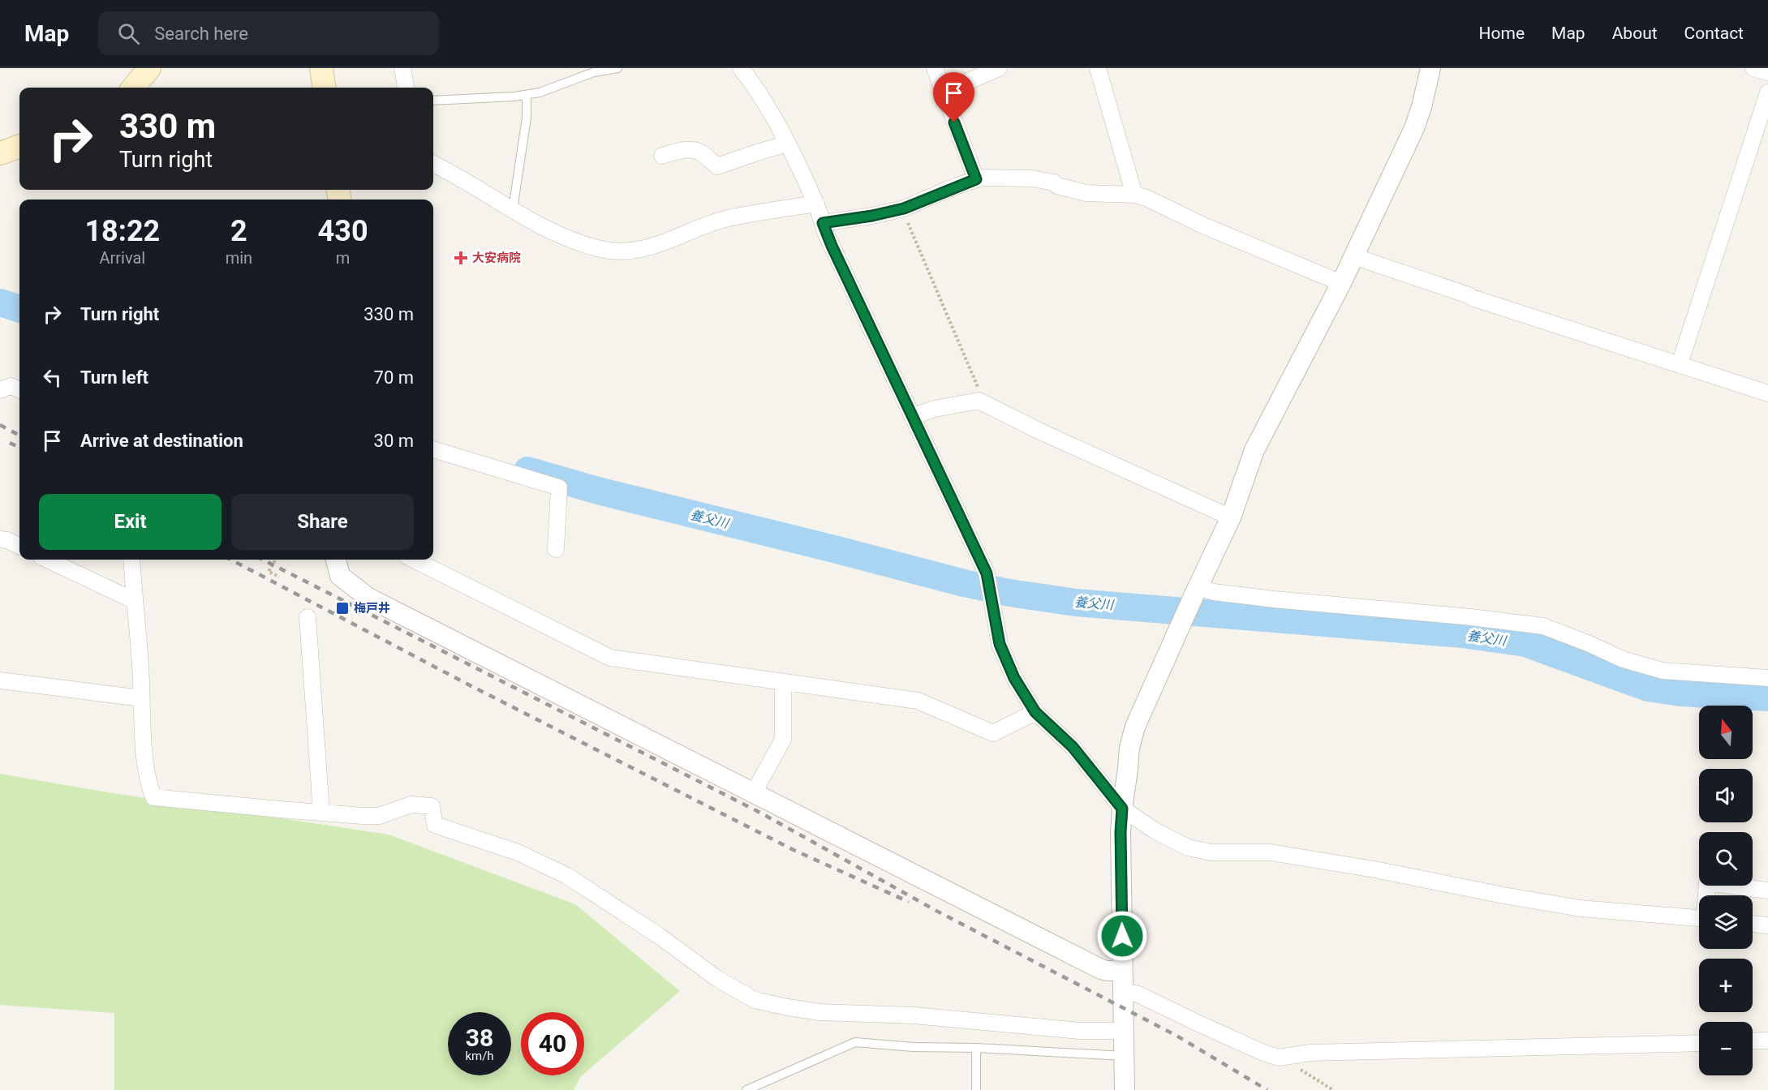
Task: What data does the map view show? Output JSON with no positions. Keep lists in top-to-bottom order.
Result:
{
  "water": ["養父川"],
  "places": {
    "health": ["大安病院"],
    "transit": ["梅戸井"]
  },
  "north": "top",
  "page": {
    "header": "Map",
    "search": "Search here",
    "nav": [
      "Home",
      "Map",
      "About",
      "Contact"
    ],
    "turn": ["330 m", "Turn right"],
    "eta": [
      "18:22",
      "Arrival",
      "2",
      "min",
      "430",
      "m"
    ],
    "list": [
      {
        "name": "Turn right",
        "value": "330 m"
      },
      {
        "name": "Turn left",
        "value": "70 m"
      },
      {
        "name": "Arrive at destination",
        "value": "30 m"
      }
    ],
    "buttons": ["Exit", "Share"],
    "map_buttons": ["+", "−"],
    "speed": "38 km/h",
    "limit": "40"
  }
}
